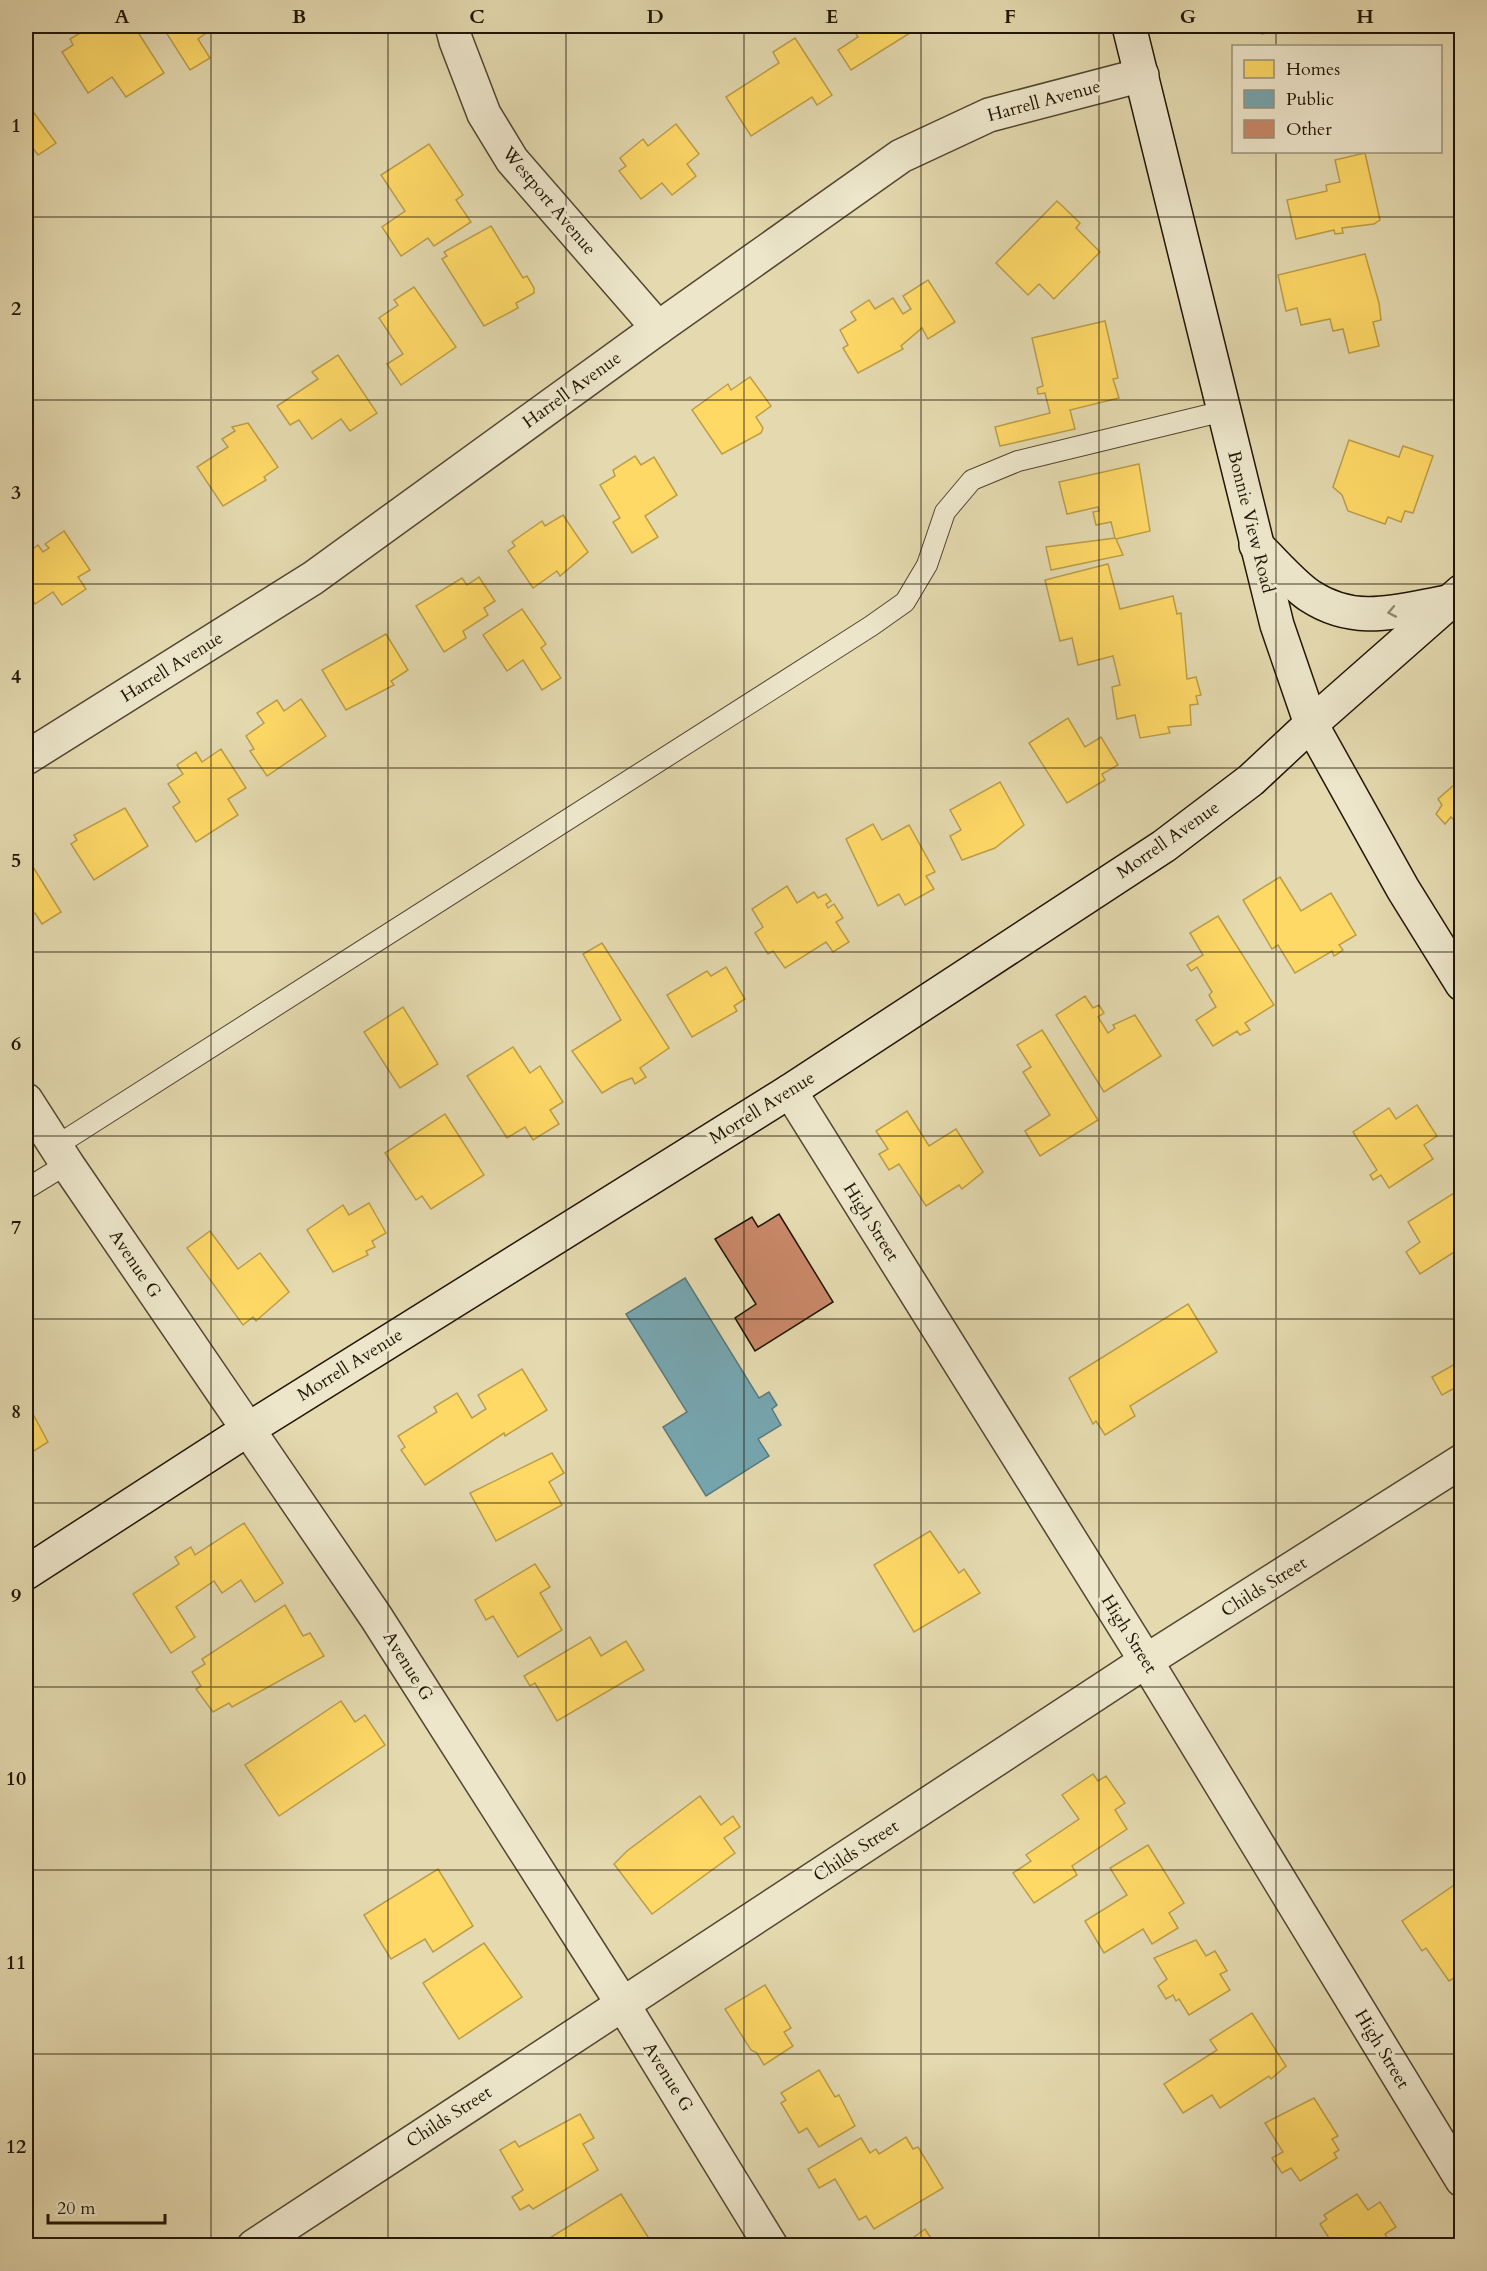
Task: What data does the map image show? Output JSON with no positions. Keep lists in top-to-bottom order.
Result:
{
  "streets": {
    "street": [
      "Harrell Avenue",
      "Westport Avenue",
      "Bonnie View Road",
      "Morrell Avenue",
      "High Street",
      "Avenue G",
      "Childs Street"
    ]
  },
  "crossings": [
    ["Harrell Avenue", "Westport Avenue"],
    ["Harrell Avenue", "Bonnie View Road"],
    ["Bonnie View Road", "Morrell Avenue"],
    ["Morrell Avenue", "High Street"],
    ["Morrell Avenue", "Avenue G"],
    ["High Street", "Childs Street"],
    ["Avenue G", "Childs Street"]
  ],
  "legend": ["Homes", "Public", "Other"],
  "scale_bar": "20 m",
  "grid": {
    "columns": [
      "A",
      "B",
      "C",
      "D",
      "E",
      "F",
      "G",
      "H"
    ],
    "rows": [
      "1",
      "2",
      "3",
      "4",
      "5",
      "6",
      "7",
      "8",
      "9",
      "10",
      "11",
      "12"
    ]
  }
}
